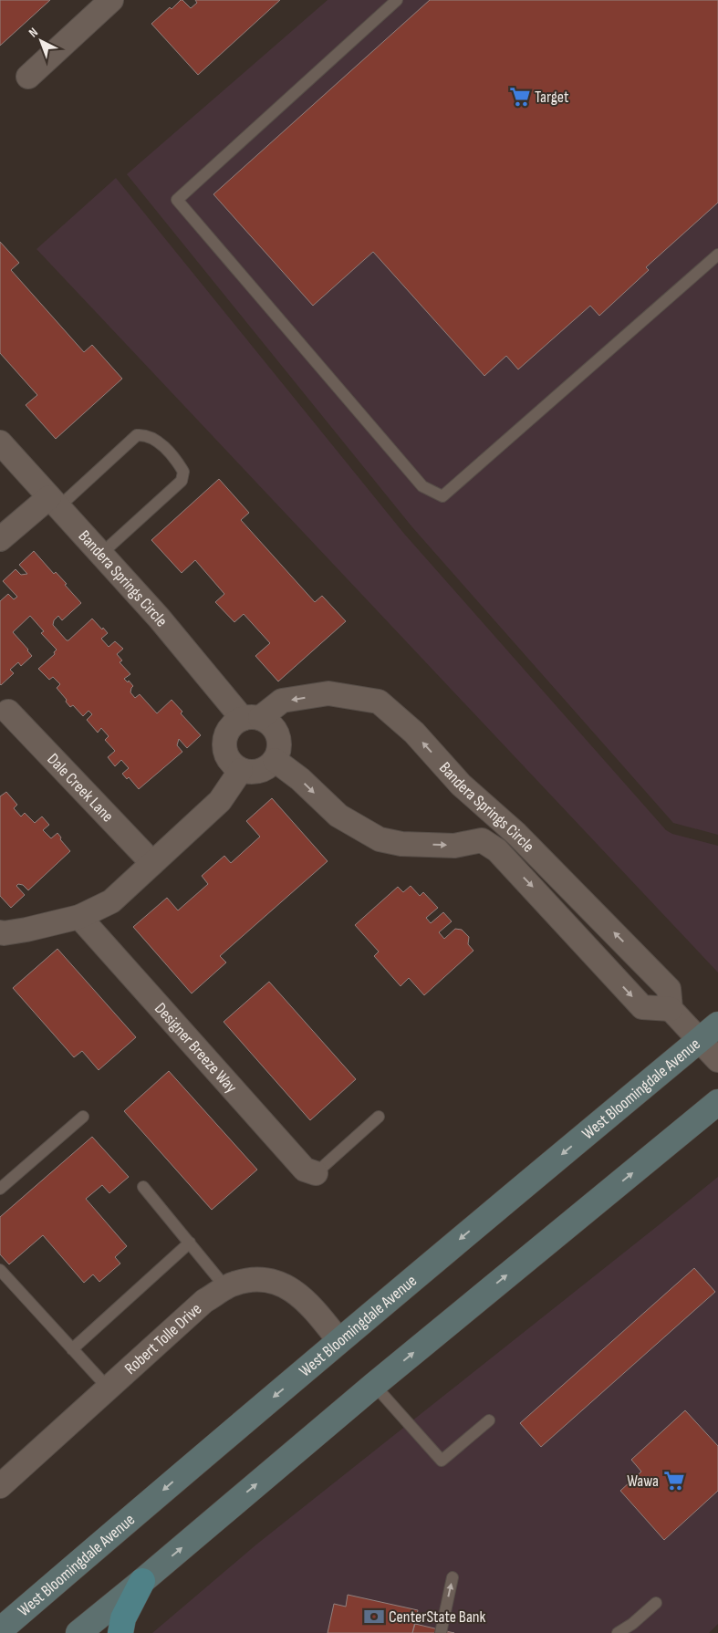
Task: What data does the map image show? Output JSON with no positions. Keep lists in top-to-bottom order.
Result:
{
  "streets": {
    "main road": ["West Bloomingdale Avenue"],
    "street": [
      "Bandera Springs Circle",
      "Dale Creek Lane",
      "Designer Breeze Way",
      "Robert Tolle Drive"
    ]
  },
  "crossings": [
    ["West Bloomingdale Avenue", "Robert Tolle Drive"]
  ],
  "places": {
    "supermarket": ["Target", "Wawa"],
    "bank": ["CenterState Bank"]
  },
  "north": "top left"
}
